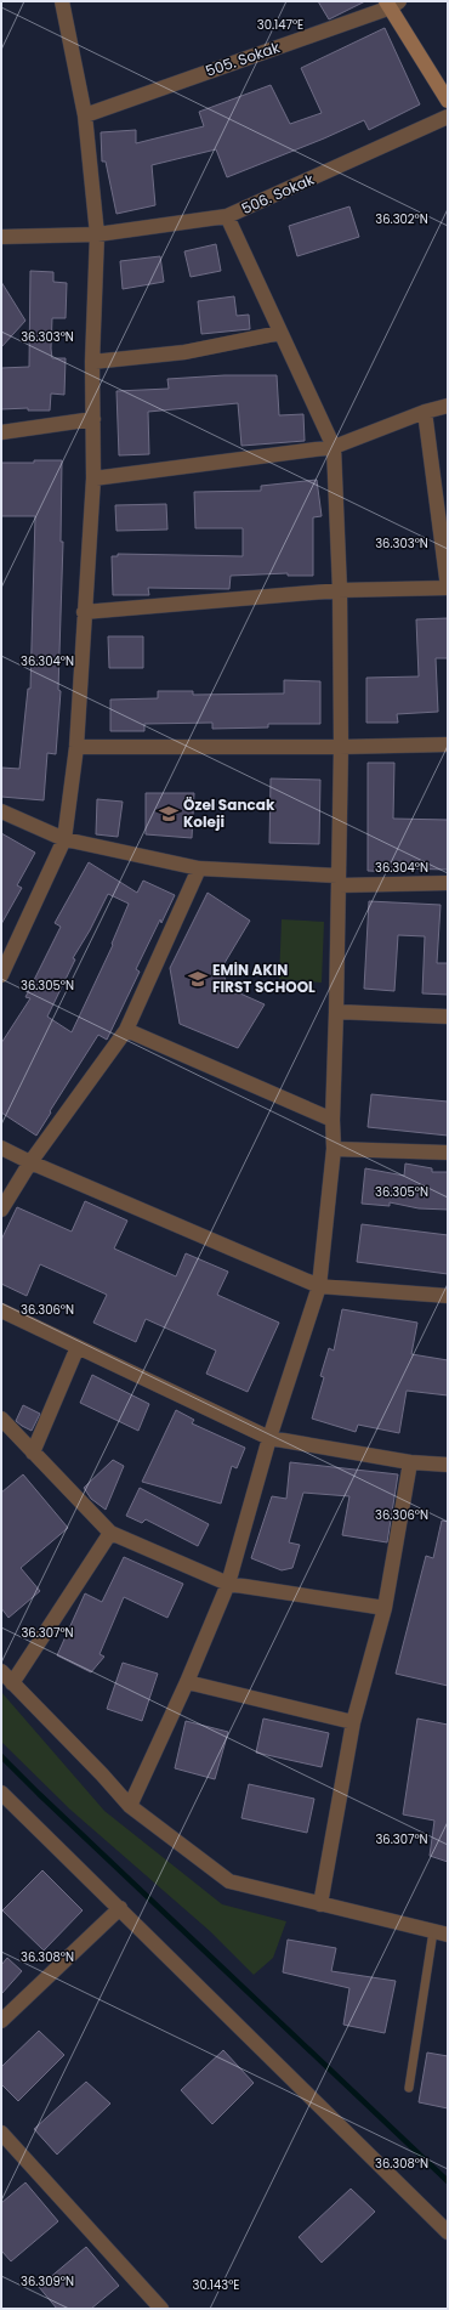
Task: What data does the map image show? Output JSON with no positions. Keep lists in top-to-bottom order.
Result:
{
  "streets": {
    "street": ["505. Sokak", "506. Sokak"]
  },
  "places": {
    "school or university": ["Özel Sancak Koleji", "EMİN AKIN FIRST SCHOOL"]
  },
  "coordinates": [
    "30.147°E",
    "36.302°N",
    "36.303°N",
    "36.304°N",
    "36.305°N",
    "36.306°N",
    "36.307°N",
    "36.308°N",
    "36.309°N",
    "30.143°E"
  ]
}
